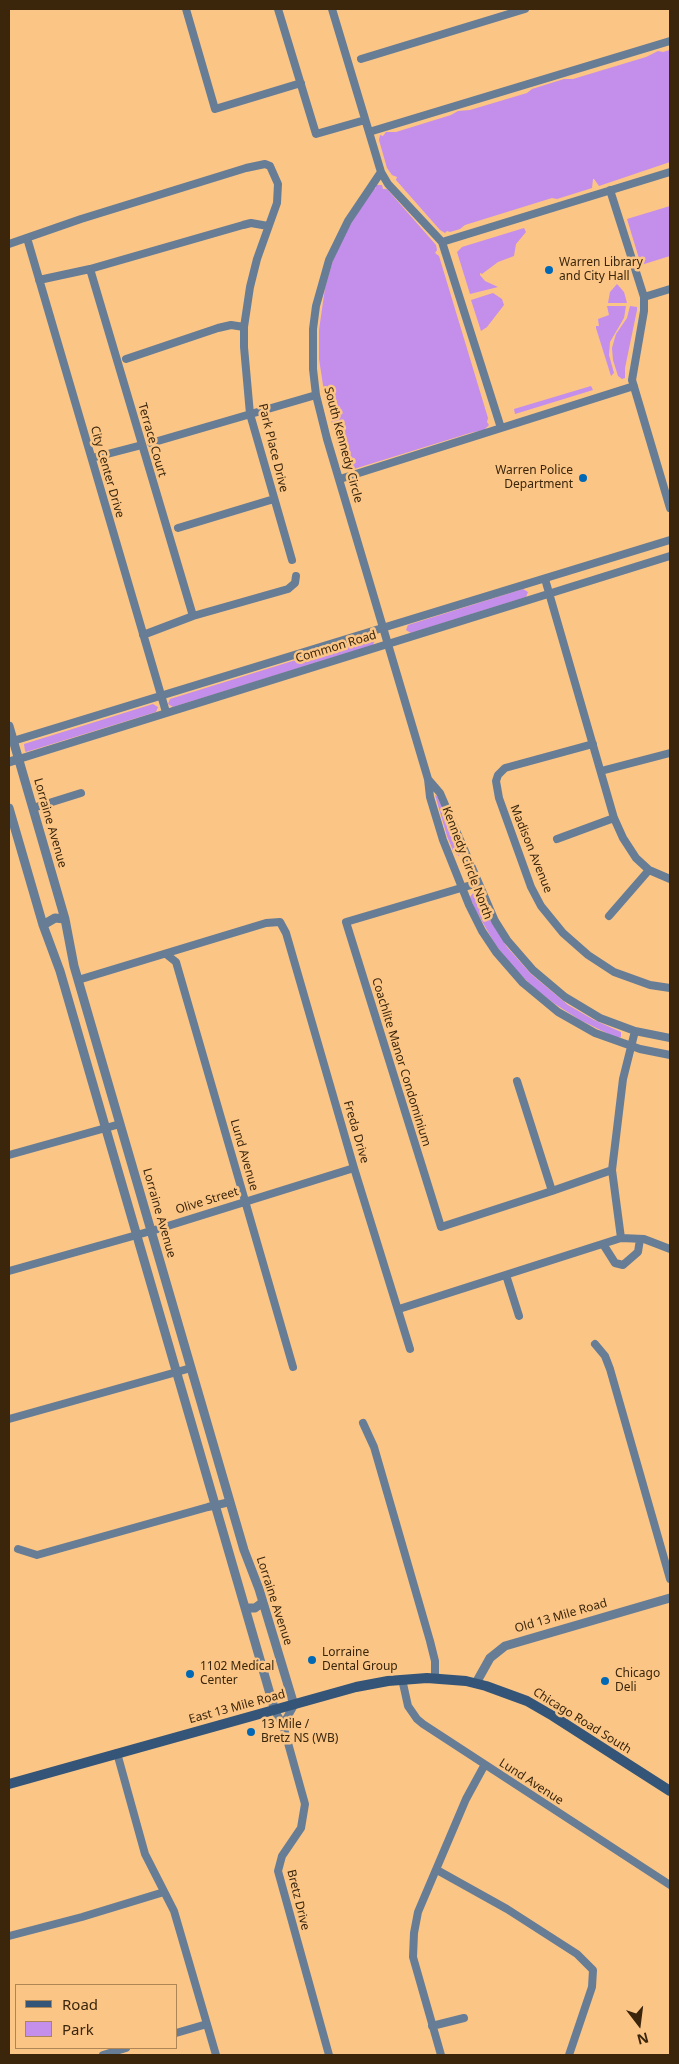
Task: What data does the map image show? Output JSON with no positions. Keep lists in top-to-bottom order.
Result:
{
  "streets": {
    "main road": ["East 13 Mile Road", "Chicago Road South"],
    "street": [
      "Terrace Court",
      "South Kennedy Circle",
      "Park Place Drive",
      "City Center Drive",
      "Common Road",
      "Lorraine Avenue",
      "Madison Avenue",
      "Kennedy Circle North",
      "Coachlite Manor Condominium",
      "Freda Drive",
      "Lund Avenue",
      "Olive Street",
      "Old 13 Mile Road",
      "Bretz Drive"
    ]
  },
  "crossings": [
    ["South Kennedy Circle", "Common Road"],
    ["South Kennedy Circle", "Kennedy Circle North"],
    ["Park Place Drive", "City Center Drive"],
    ["City Center Drive", "Common Road"],
    ["Common Road", "Lorraine Avenue"],
    ["Common Road", "Kennedy Circle North"],
    ["Lorraine Avenue", "Olive Street"],
    ["Lorraine Avenue", "East 13 Mile Road"],
    ["Kennedy Circle North", "Coachlite Manor Condominium"],
    ["Freda Drive", "Lund Avenue"],
    ["Freda Drive", "Olive Street"],
    ["Lund Avenue", "Olive Street"],
    ["Lund Avenue", "East 13 Mile Road"],
    ["Old 13 Mile Road", "East 13 Mile Road"],
    ["Old 13 Mile Road", "Chicago Road South"],
    ["East 13 Mile Road", "Chicago Road South"],
    ["East 13 Mile Road", "Bretz Drive"]
  ],
  "places": [
    "Warren Library and City Hall",
    "Warren Police Department",
    "Lorraine Dental Group",
    "1102 Medical Center",
    "Chicago Deli",
    "13 Mile / Bretz NS (WB)"
  ],
  "legend": ["Road", "Park"],
  "north": "bottom"
}
